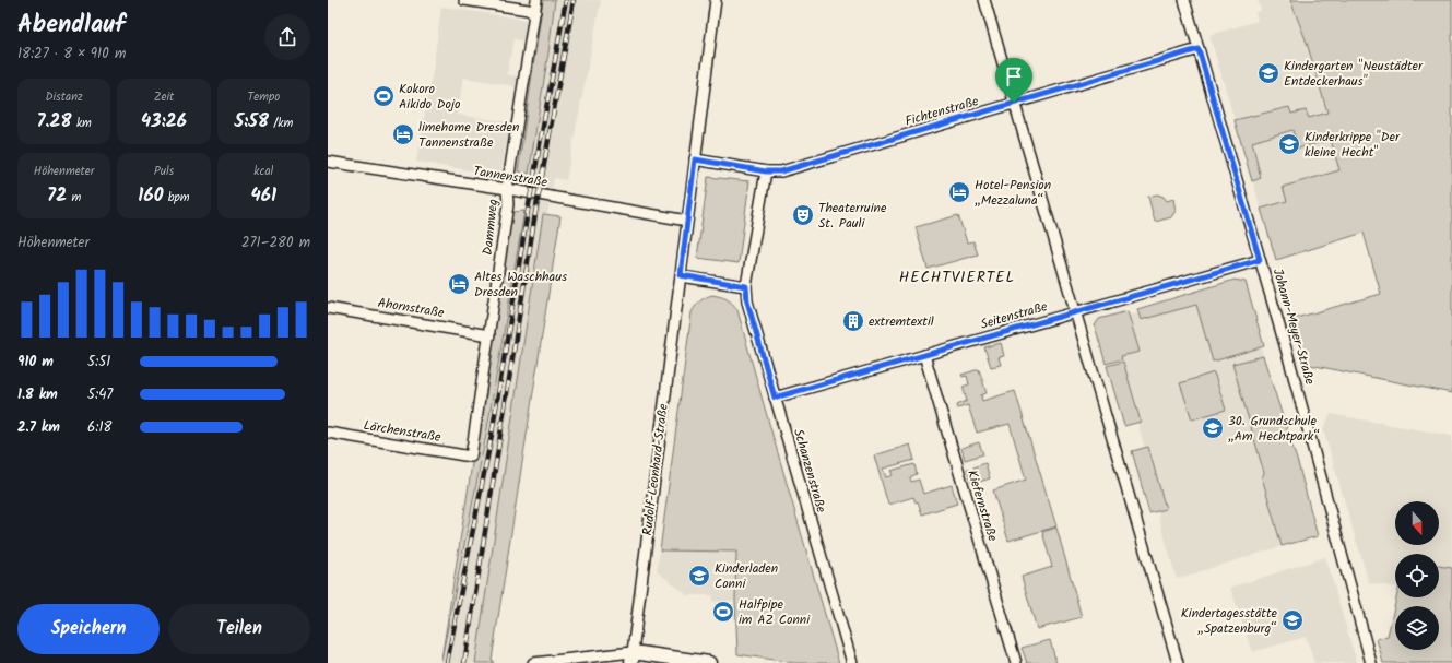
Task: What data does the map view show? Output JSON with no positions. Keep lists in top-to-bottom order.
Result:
{
  "streets": {
    "street": [
      "Fichtenstraße",
      "Tannenstraße",
      "Dammweg",
      "Ahornstraße",
      "Seitenstraße",
      "Johann-Meyer-Straße",
      "Lärchenstraße",
      "Rudolf-Leonhard-Straße",
      "Schanzenstraße",
      "Kiefernstraße"
    ]
  },
  "crossings": [
    ["Fichtenstraße", "Johann-Meyer-Straße"],
    ["Fichtenstraße", "Rudolf-Leonhard-Straße"],
    ["Fichtenstraße", "Schanzenstraße"],
    ["Tannenstraße", "Dammweg"],
    ["Tannenstraße", "Rudolf-Leonhard-Straße"],
    ["Dammweg", "Ahornstraße"],
    ["Dammweg", "Lärchenstraße"],
    ["Seitenstraße", "Johann-Meyer-Straße"],
    ["Seitenstraße", "Schanzenstraße"],
    ["Seitenstraße", "Kiefernstraße"]
  ],
  "districts": ["HECHTVIERTEL"],
  "places": {
    "school or university": [
      "Kindergarten \"Neustädter Entdeckerhaus\"",
      "Kinderkrippe \"Der kleine Hecht\"",
      "30. Grundschule „Am Hechtpark“",
      "Kinderladen Conni",
      "Kindertagesstätte „Spatzenburg“"
    ],
    "sports": ["Kokoro Aikido Dojo", "Halfpipe im AZ Conni"],
    "hotel": ["limehome Dresden Tannenstraße", "Hotel-Pension „Mezzaluna“", "Altes Waschhaus Dresden"],
    "theatre": ["Theaterruine St. Pauli"],
    "building": ["extremtextil"]
  },
  "north": "bottom",
  "page": {
    "heading": ["Abendlauf", "18:27 · 8 × 910 m"],
    "stats": [
      ["Distanz", "7.28 km"],
      ["Zeit", "43:26"],
      ["Tempo", "5:58 /km"],
      ["Höhenmeter", "72 m"],
      ["Puls", "160 bpm"],
      ["kcal", "461"]
    ],
    "chart": ["Höhenmeter", "271–280 m"],
    "list": [
      {
        "name": "910 m",
        "note": "5:51"
      },
      {
        "name": "1.8 km",
        "note": "5:47"
      },
      {
        "name": "2.7 km",
        "note": "6:18"
      }
    ],
    "buttons": ["Speichern", "Teilen"]
  }
}
